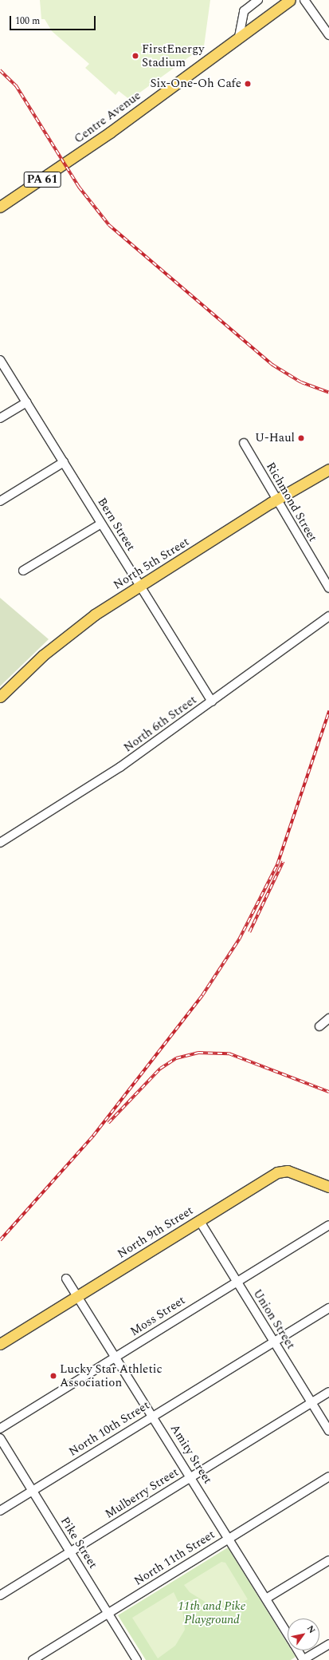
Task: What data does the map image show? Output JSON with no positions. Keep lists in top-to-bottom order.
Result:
{
  "streets": {
    "main road": [
      "Centre Avenue",
      "PA 61",
      "North 5th Street",
      "North 9th Street"
    ],
    "street": [
      "Richmond Street",
      "Bern Street",
      "North 6th Street",
      "Moss Street",
      "Union Street",
      "North 10th Street",
      "Amity Street",
      "Mulberry Street",
      "Pike Street",
      "North 11th Street"
    ]
  },
  "crossings": [
    ["Richmond Street", "North 5th Street"],
    ["Bern Street", "North 5th Street"],
    ["Bern Street", "North 6th Street"],
    ["North 9th Street", "Union Street"],
    ["North 9th Street", "Amity Street"],
    ["Moss Street", "Union Street"],
    ["Moss Street", "Amity Street"],
    ["Union Street", "North 10th Street"],
    ["Union Street", "Mulberry Street"],
    ["North 10th Street", "Amity Street"],
    ["North 10th Street", "Pike Street"],
    ["Amity Street", "Mulberry Street"],
    ["Amity Street", "North 11th Street"],
    ["Mulberry Street", "Pike Street"],
    ["Pike Street", "North 11th Street"]
  ],
  "parks": ["11th and Pike Playground"],
  "places": [
    "FirstEnergy Stadium",
    "Six-One-Oh Cafe",
    "U-Haul",
    "Lucky Star Athletic Association"
  ],
  "scale_bar": "100 m",
  "north": "top right"
}
